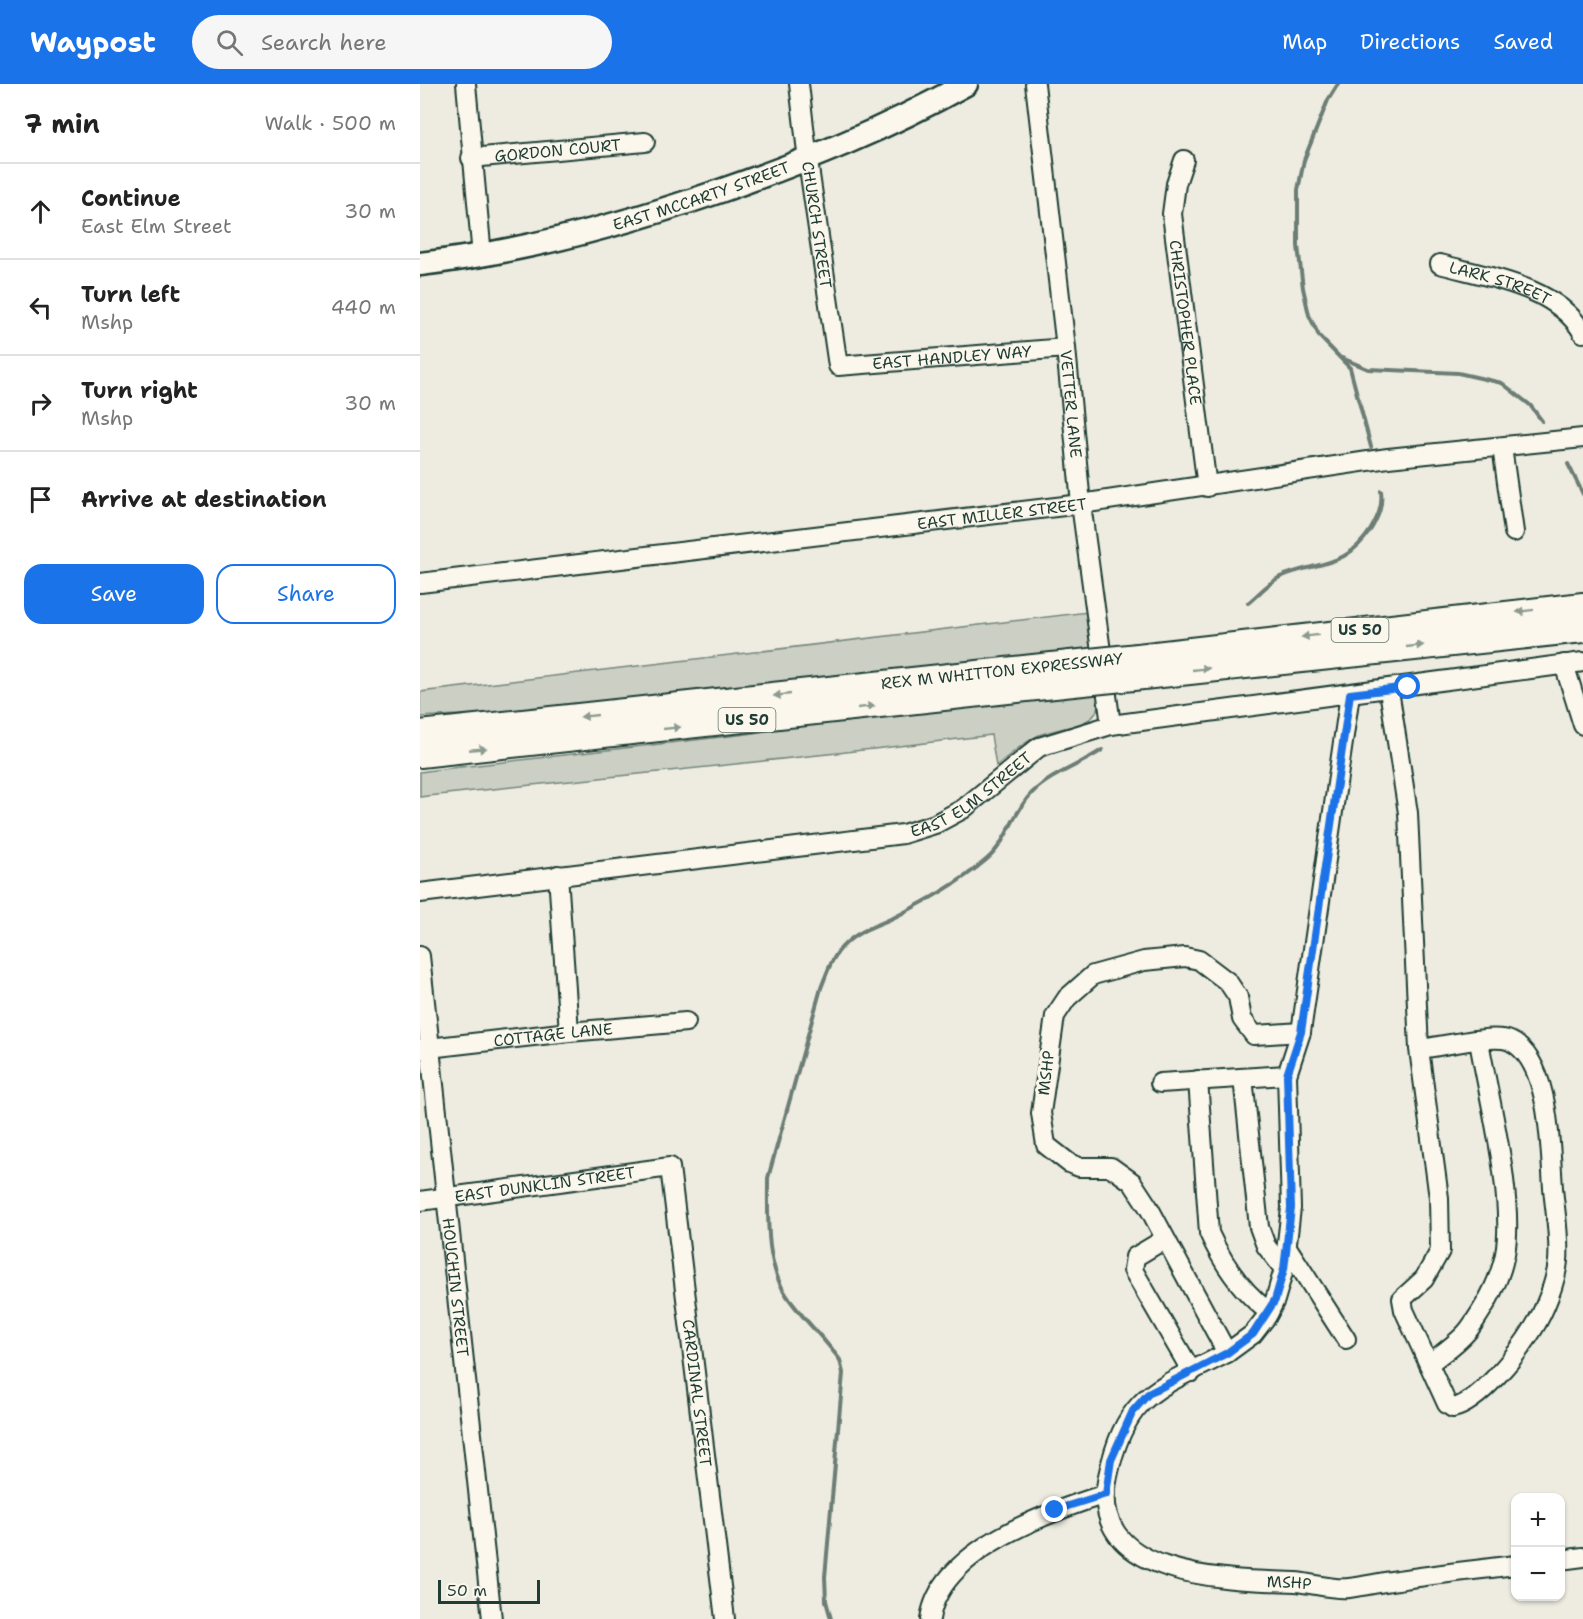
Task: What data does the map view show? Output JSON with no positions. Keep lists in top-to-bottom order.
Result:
{
  "streets": {
    "highway": ["US 50", "REX M WHITTON EXPRESSWAY"],
    "main road": ["EAST MCCARTY STREET"],
    "street": [
      "GORDON COURT",
      "CHURCH STREET",
      "LARK STREET",
      "CHRISTOPHER PLACE",
      "EAST HANDLEY WAY",
      "VETTER LANE",
      "EAST MILLER STREET",
      "EAST ELM STREET",
      "COTTAGE LANE",
      "MSHP",
      "EAST DUNKLIN STREET",
      "HOUCHIN STREET",
      "CARDINAL STREET"
    ]
  },
  "crossings": [
    ["EAST MCCARTY STREET", "CHURCH STREET"],
    ["CHURCH STREET", "EAST HANDLEY WAY"],
    ["CHRISTOPHER PLACE", "EAST MILLER STREET"],
    ["EAST HANDLEY WAY", "VETTER LANE"],
    ["VETTER LANE", "EAST MILLER STREET"],
    ["VETTER LANE", "EAST ELM STREET"],
    ["EAST ELM STREET", "MSHP"],
    ["COTTAGE LANE", "HOUCHIN STREET"],
    ["EAST DUNKLIN STREET", "HOUCHIN STREET"],
    ["EAST DUNKLIN STREET", "CARDINAL STREET"]
  ],
  "scale_bar": "50 m",
  "page": {
    "header": "Waypost",
    "search": "Search here",
    "nav": ["Map", "Directions", "Saved"],
    "heading": ["7 min", "Walk · 500 m"],
    "list": [
      ["Continue", "East Elm Street", "30 m"],
      ["Turn left", "Mshp", "440 m"],
      ["Turn right", "Mshp", "30 m"],
      "Arrive at destination"
    ],
    "buttons": ["Save", "Share"],
    "map_buttons": ["+", "−"],
    "scale": "50 m"
  }
}
